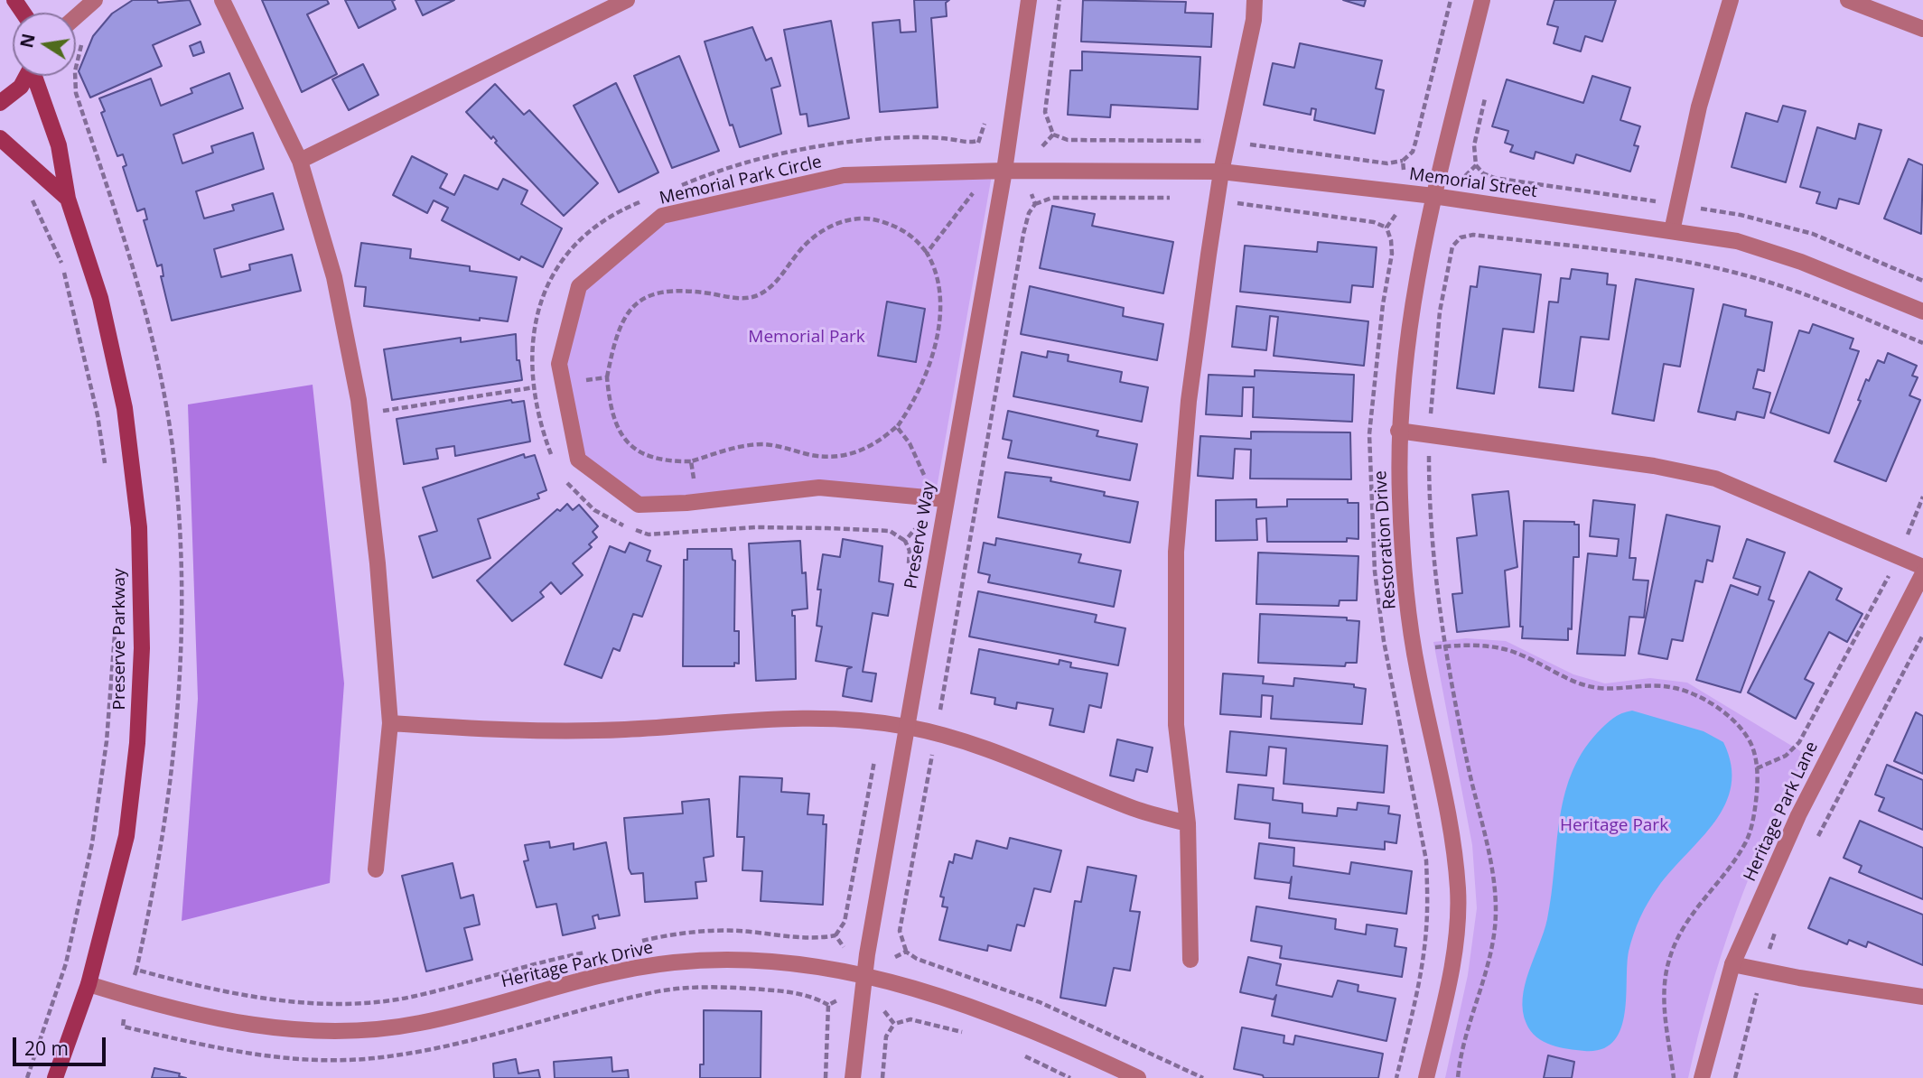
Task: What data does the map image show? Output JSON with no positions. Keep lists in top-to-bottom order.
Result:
{
  "streets": {
    "street": [
      "Memorial Park Circle",
      "Memorial Street",
      "Preserve Way",
      "Restoration Drive",
      "Preserve Parkway",
      "Heritage Park Lane",
      "Heritage Park Drive"
    ]
  },
  "crossings": [
    ["Memorial Park Circle", "Memorial Street"],
    ["Memorial Park Circle", "Preserve Way"],
    ["Memorial Street", "Preserve Way"],
    ["Memorial Street", "Restoration Drive"],
    ["Preserve Way", "Heritage Park Drive"],
    ["Preserve Parkway", "Heritage Park Drive"]
  ],
  "parks": ["Memorial Park", "Heritage Park"],
  "scale_bar": "20 m",
  "north": "left"
}
